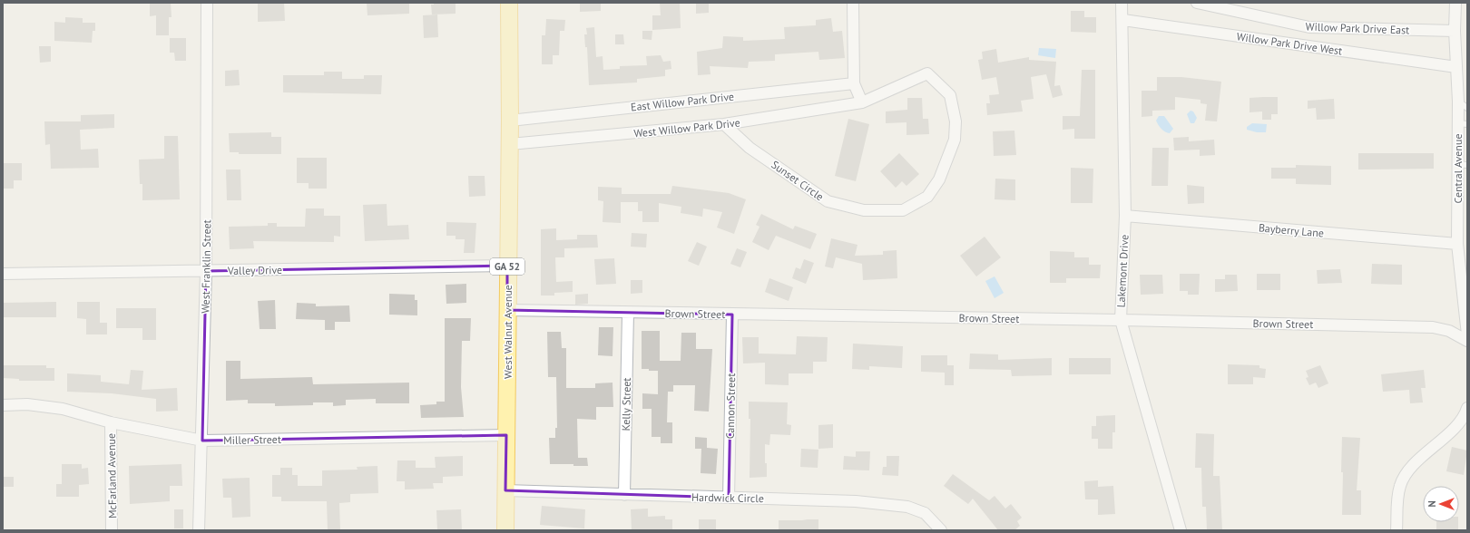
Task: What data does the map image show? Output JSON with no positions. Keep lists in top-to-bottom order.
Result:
{
  "streets": {
    "main road": ["GA 52", "West Walnut Avenue"],
    "street": [
      "Willow Park Drive East",
      "Willow Park Drive West",
      "East Willow Park Drive",
      "West Willow Park Drive",
      "Central Avenue",
      "Sunset Circle",
      "Bayberry Lane",
      "West Franklin Street",
      "Valley Drive",
      "Lakemont Drive",
      "Brown Street",
      "Kelly Street",
      "Cannon Street",
      "Miller Street",
      "McFarland Avenue",
      "Hardwick Circle"
    ]
  },
  "crossings": [
    ["Willow Park Drive East", "Central Avenue"],
    ["Willow Park Drive West", "Central Avenue"],
    ["Willow Park Drive West", "Lakemont Drive"],
    ["East Willow Park Drive", "West Walnut Avenue"],
    ["West Willow Park Drive", "Sunset Circle"],
    ["West Willow Park Drive", "West Walnut Avenue"],
    ["Central Avenue", "Bayberry Lane"],
    ["Bayberry Lane", "Lakemont Drive"],
    ["West Franklin Street", "Valley Drive"],
    ["West Franklin Street", "Miller Street"],
    ["Valley Drive", "West Walnut Avenue"],
    ["Lakemont Drive", "Brown Street"],
    ["Brown Street", "West Walnut Avenue"],
    ["Brown Street", "Kelly Street"],
    ["Brown Street", "Cannon Street"],
    ["West Walnut Avenue", "Miller Street"],
    ["West Walnut Avenue", "Hardwick Circle"],
    ["Kelly Street", "Hardwick Circle"],
    ["Cannon Street", "Hardwick Circle"],
    ["Miller Street", "McFarland Avenue"]
  ],
  "north": "left"
}
